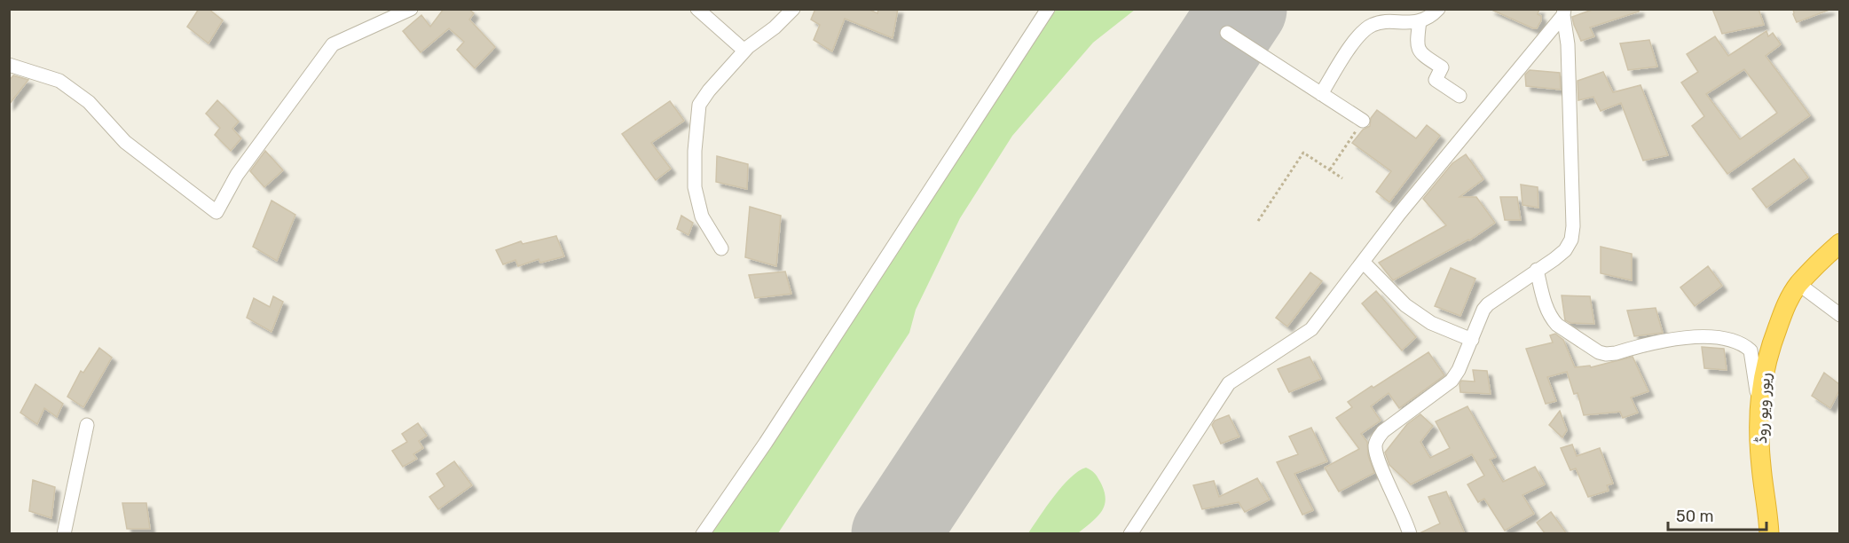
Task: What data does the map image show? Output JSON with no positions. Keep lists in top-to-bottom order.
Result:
{
  "streets": {
    "highway": ["ریور ویو روڈ"]
  },
  "scale_bar": "50 m"
}
